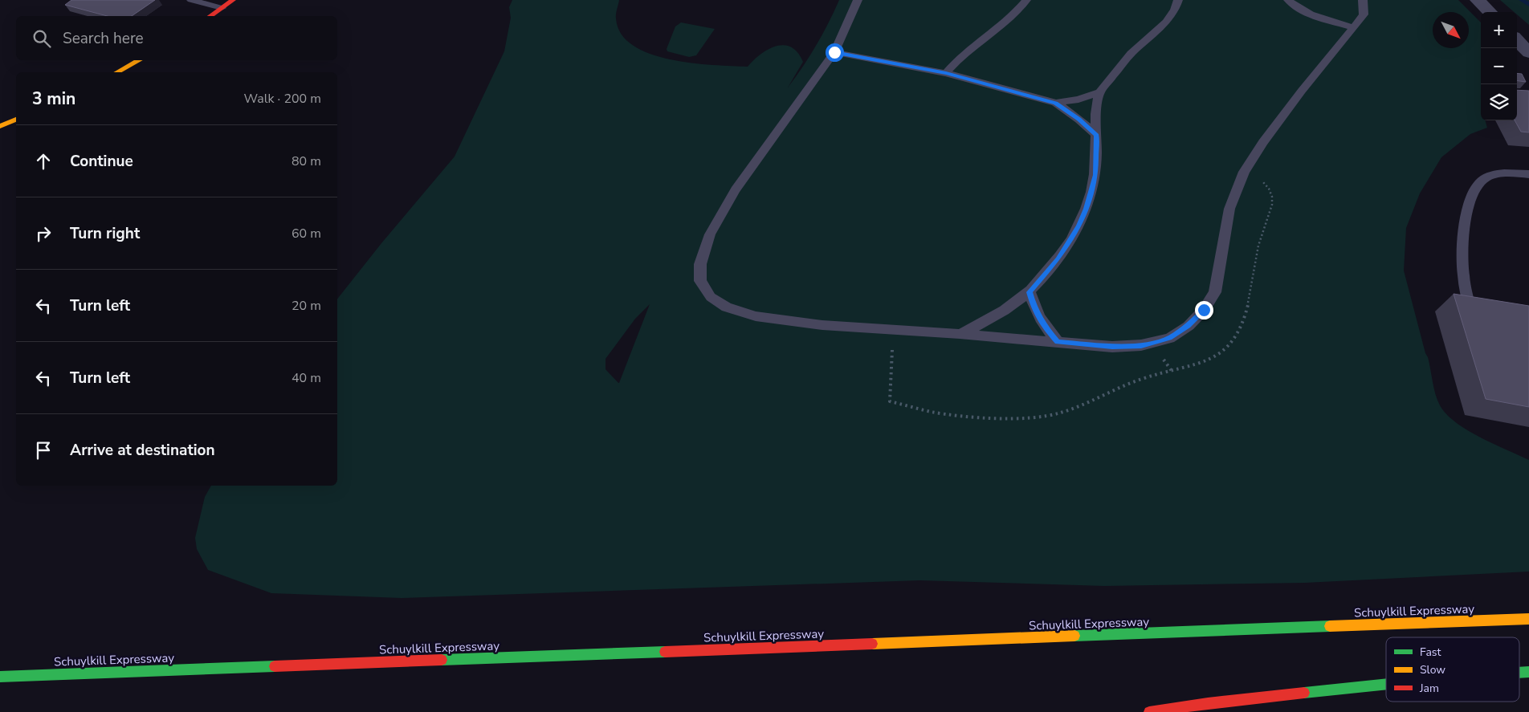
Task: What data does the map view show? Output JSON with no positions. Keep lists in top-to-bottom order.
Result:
{
  "streets": {
    "main road": ["Schuylkill Expressway"]
  },
  "legend": ["Fast", "Slow", "Jam"],
  "north": "bottom right",
  "page": {
    "map_buttons": ["+", "−"],
    "search": "Search here",
    "heading": ["3 min", "Walk · 200 m"],
    "list": [
      ["Continue", "80 m"],
      ["Turn right", "60 m"],
      ["Turn left", "20 m"],
      ["Turn left", "40 m"],
      "Arrive at destination"
    ]
  }
}
